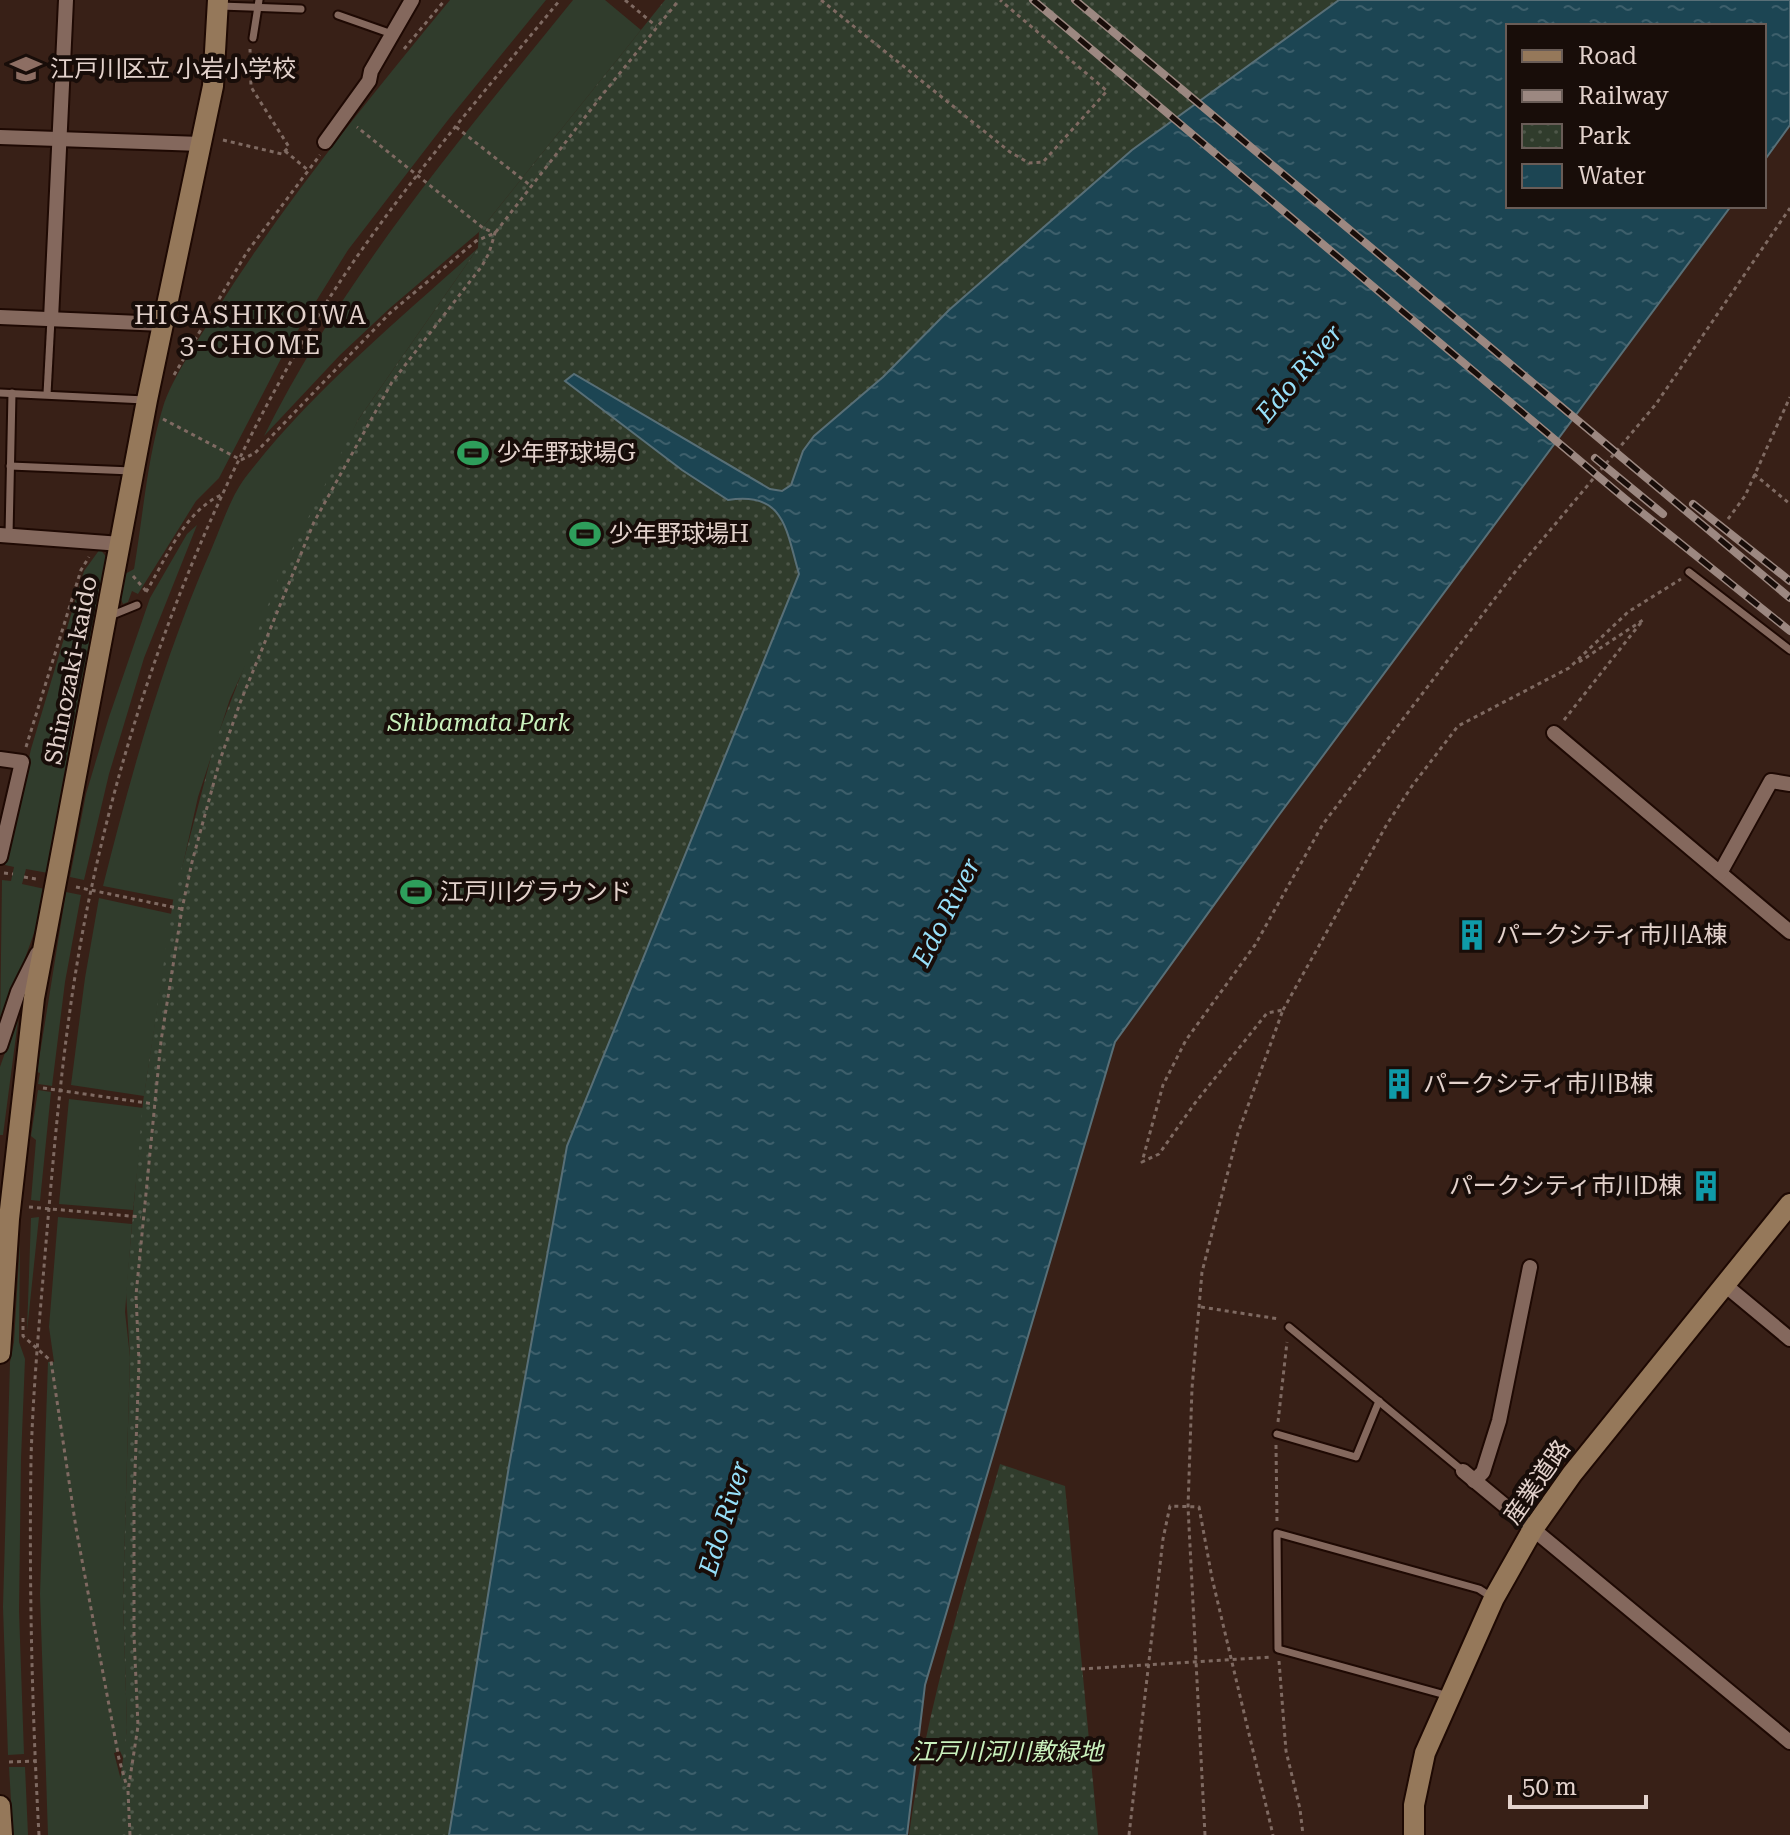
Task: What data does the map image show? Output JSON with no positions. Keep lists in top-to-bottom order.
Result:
{
  "streets": {
    "main road": ["Shinozaki-kaido", "産業道路"]
  },
  "districts": ["HIGASHIKOIWA 3-CHOME"],
  "water": ["Edo River"],
  "parks": ["Shibamata Park", "江戸川河川敷緑地"],
  "places": {
    "school or university": ["江戸川区立 小岩小学校"],
    "sports": ["少年野球場G", "少年野球場H", "江戸川グラウンド"],
    "building": ["パークシティ市川A棟", "パークシティ市川B棟", "パークシティ市川D棟"]
  },
  "legend": [
    "Road",
    "Railway",
    "Park",
    "Water"
  ],
  "scale_bar": "50 m"
}
